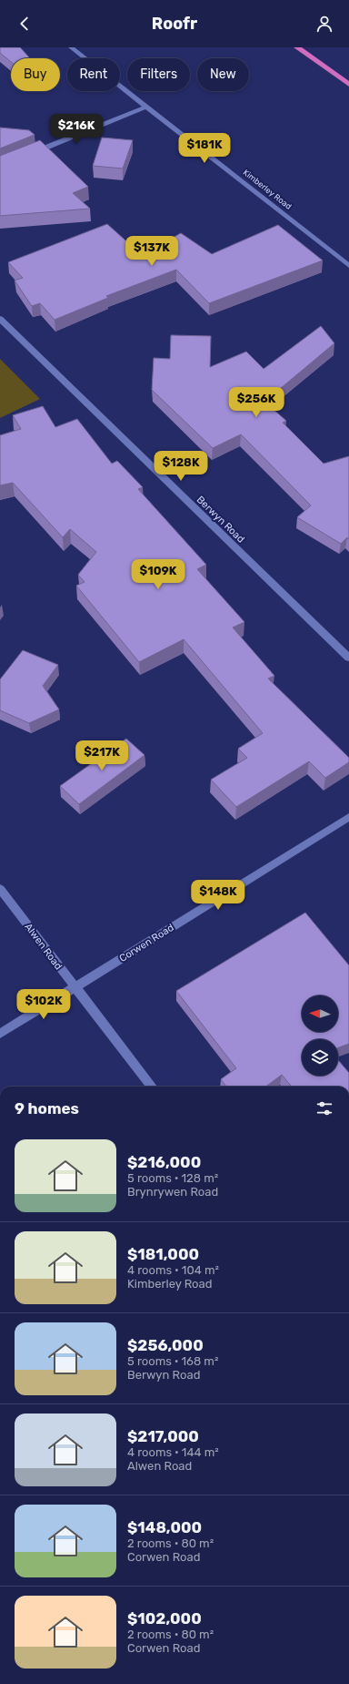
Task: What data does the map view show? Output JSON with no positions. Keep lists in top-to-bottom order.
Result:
{
  "streets": {
    "street": [
      "Kimberley Road",
      "Berwyn Road",
      "Corwen Road",
      "Alwen Road"
    ]
  },
  "crossings": [
    ["Corwen Road", "Alwen Road"]
  ],
  "north": "left",
  "page": {
    "header": "Roofr",
    "chip": [
      "Buy",
      "Rent",
      "Filters",
      "New"
    ],
    "price": [
      "$216K",
      "$181K",
      "$137K",
      "$256K",
      "$128K",
      "$109K",
      "$217K",
      "$148K",
      "$102K"
    ],
    "heading": "9 homes",
    "list": [
      {
        "name": "$216,000",
        "note": "5 rooms · 128 m² · Brynrywen Road"
      },
      {
        "name": "$181,000",
        "note": "4 rooms · 104 m² · Kimberley Road"
      },
      {
        "name": "$256,000",
        "note": "5 rooms · 168 m² · Berwyn Road"
      },
      {
        "name": "$217,000",
        "note": "4 rooms · 144 m² · Alwen Road"
      },
      {
        "name": "$148,000",
        "note": "2 rooms · 80 m² · Corwen Road"
      },
      {
        "name": "$102,000",
        "note": "2 rooms · 80 m² · Corwen Road"
      }
    ]
  }
}
